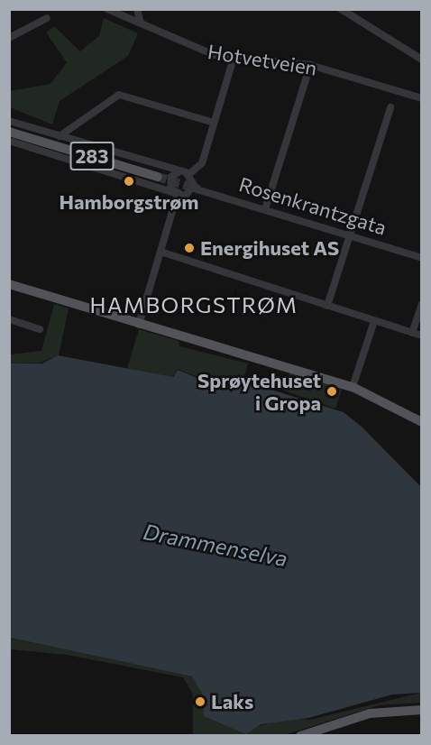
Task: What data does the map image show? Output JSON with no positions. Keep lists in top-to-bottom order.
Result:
{
  "streets": {
    "main road": ["283"],
    "street": ["Hotvetveien", "Rosenkrantzgata"]
  },
  "districts": ["HAMBORGSTRØM"],
  "water": ["Drammenselva"],
  "places": [
    "Hamborgstrøm",
    "Energihuset AS",
    "Sprøytehuset i Gropa",
    "Laks"
  ]
}
